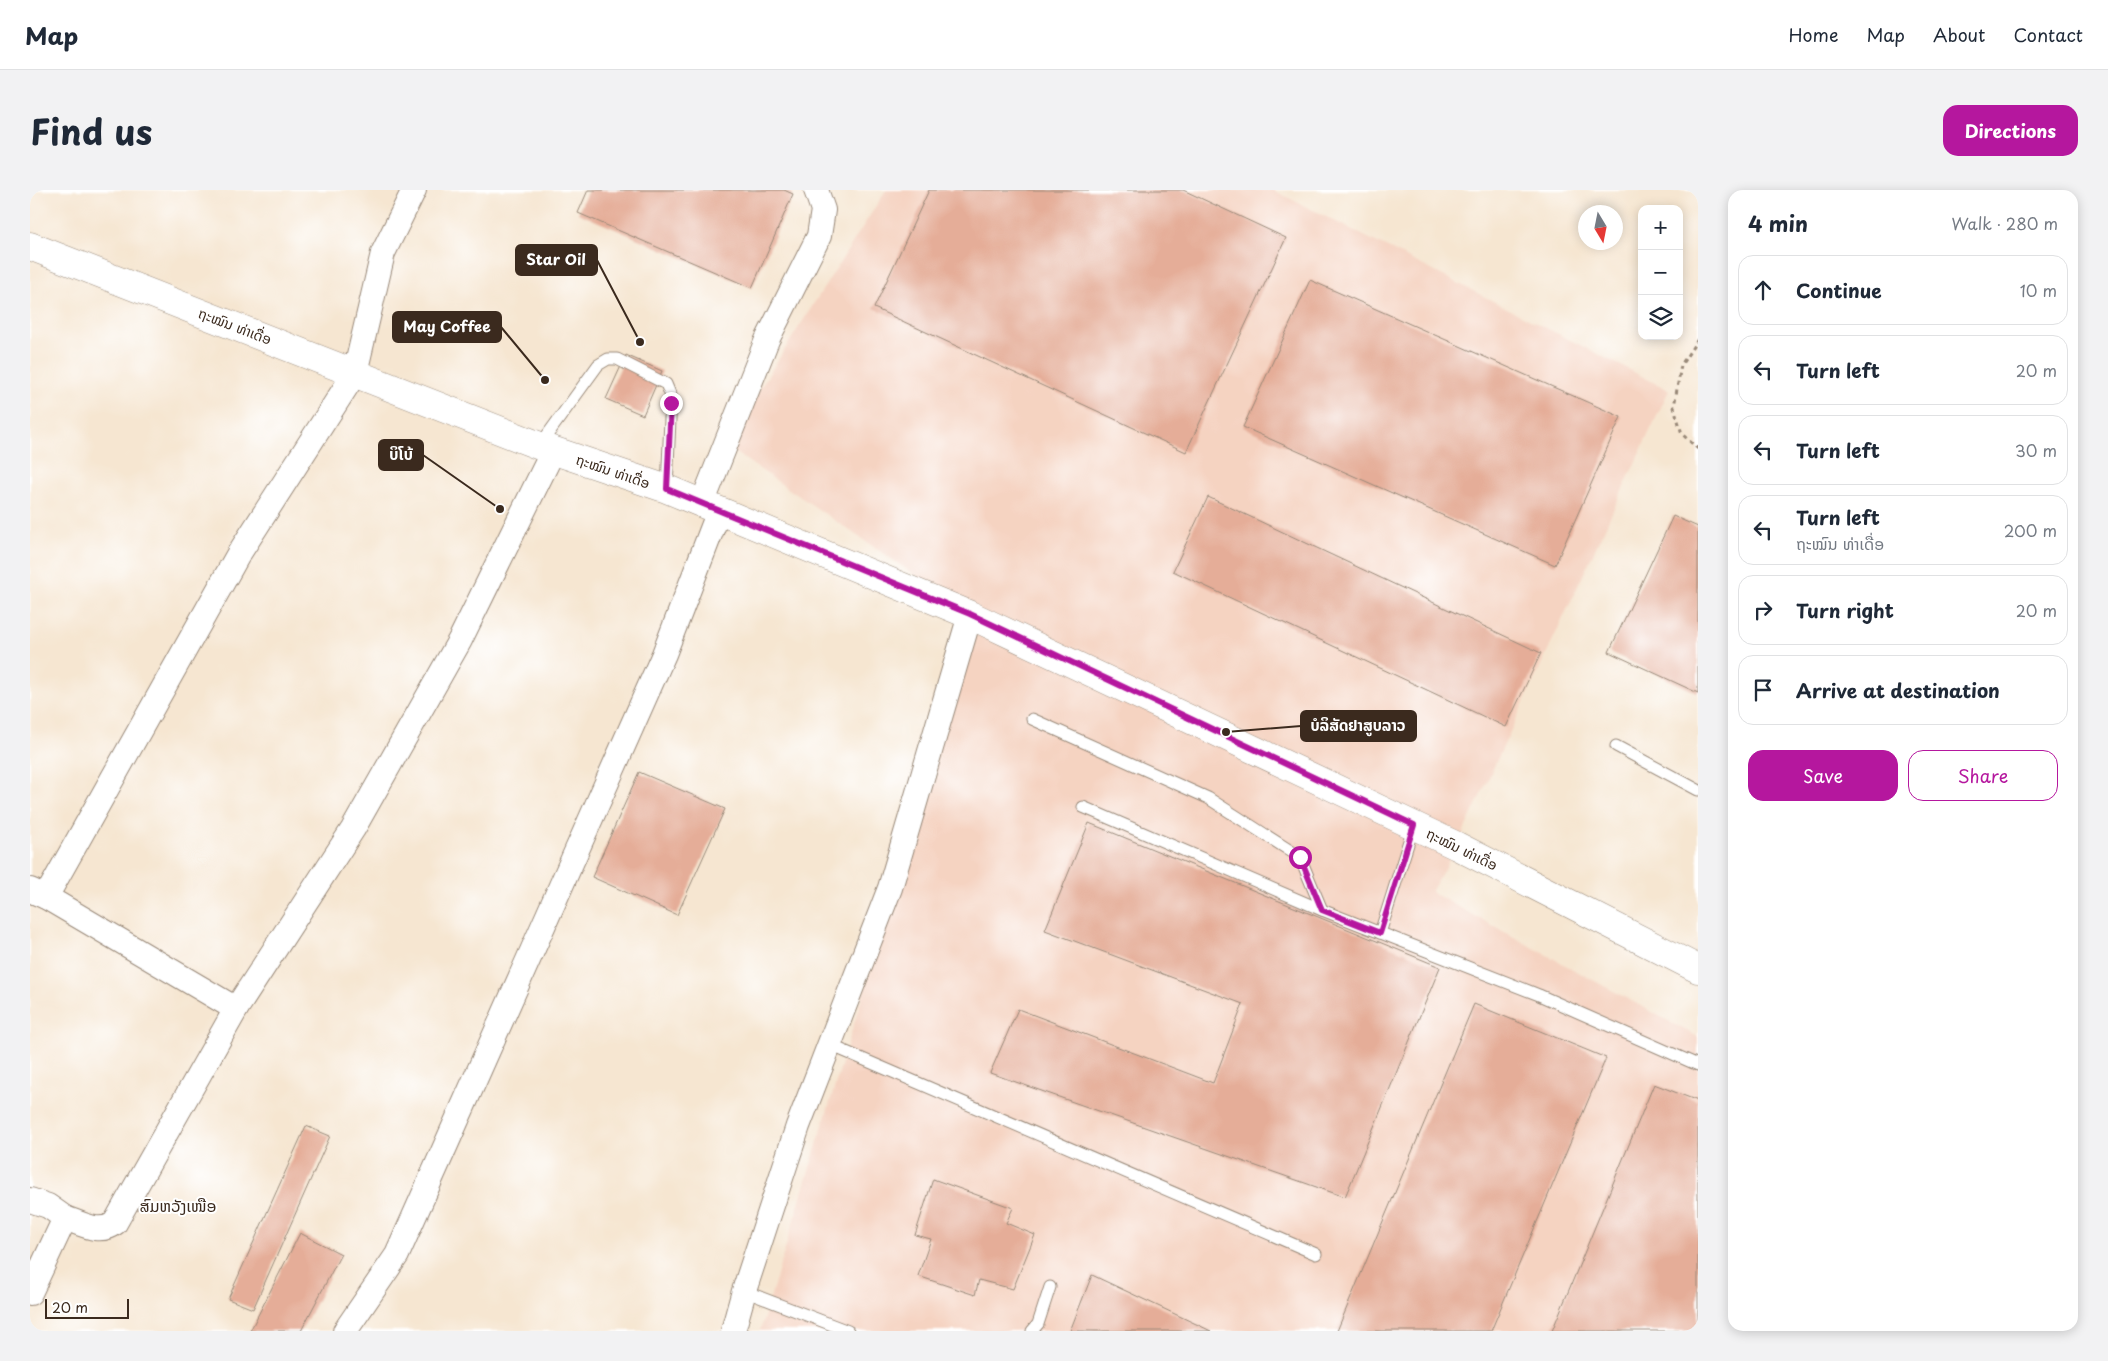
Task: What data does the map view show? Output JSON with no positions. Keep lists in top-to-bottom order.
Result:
{
  "streets": {
    "main road": ["ຖະໝົນ ທ່າເດື່ອ"]
  },
  "districts": ["ສົມຫວັງເໜືອ"],
  "places": [
    "Star Oil",
    "May Coffee",
    "ບິໂບ້",
    "ບໍລິສັດຢາສູບລາວ"
  ],
  "scale_bar": "20 m",
  "north": "bottom",
  "page": {
    "header": "Map",
    "nav": [
      "Home",
      "Map",
      "About",
      "Contact"
    ],
    "title": "Find us",
    "buttons": [
      "Directions",
      ["Save", "Share"]
    ],
    "heading": ["4 min", "Walk · 280 m"],
    "map_buttons": ["+", "−"],
    "list": [
      ["Continue", "10 m"],
      ["Turn left", "20 m"],
      ["Turn left", "30 m"],
      ["Turn left", "ຖະໝົນ ທ່າເດື່ອ", "200 m"],
      ["Turn right", "20 m"],
      "Arrive at destination"
    ],
    "scale": "20 m"
  }
}
